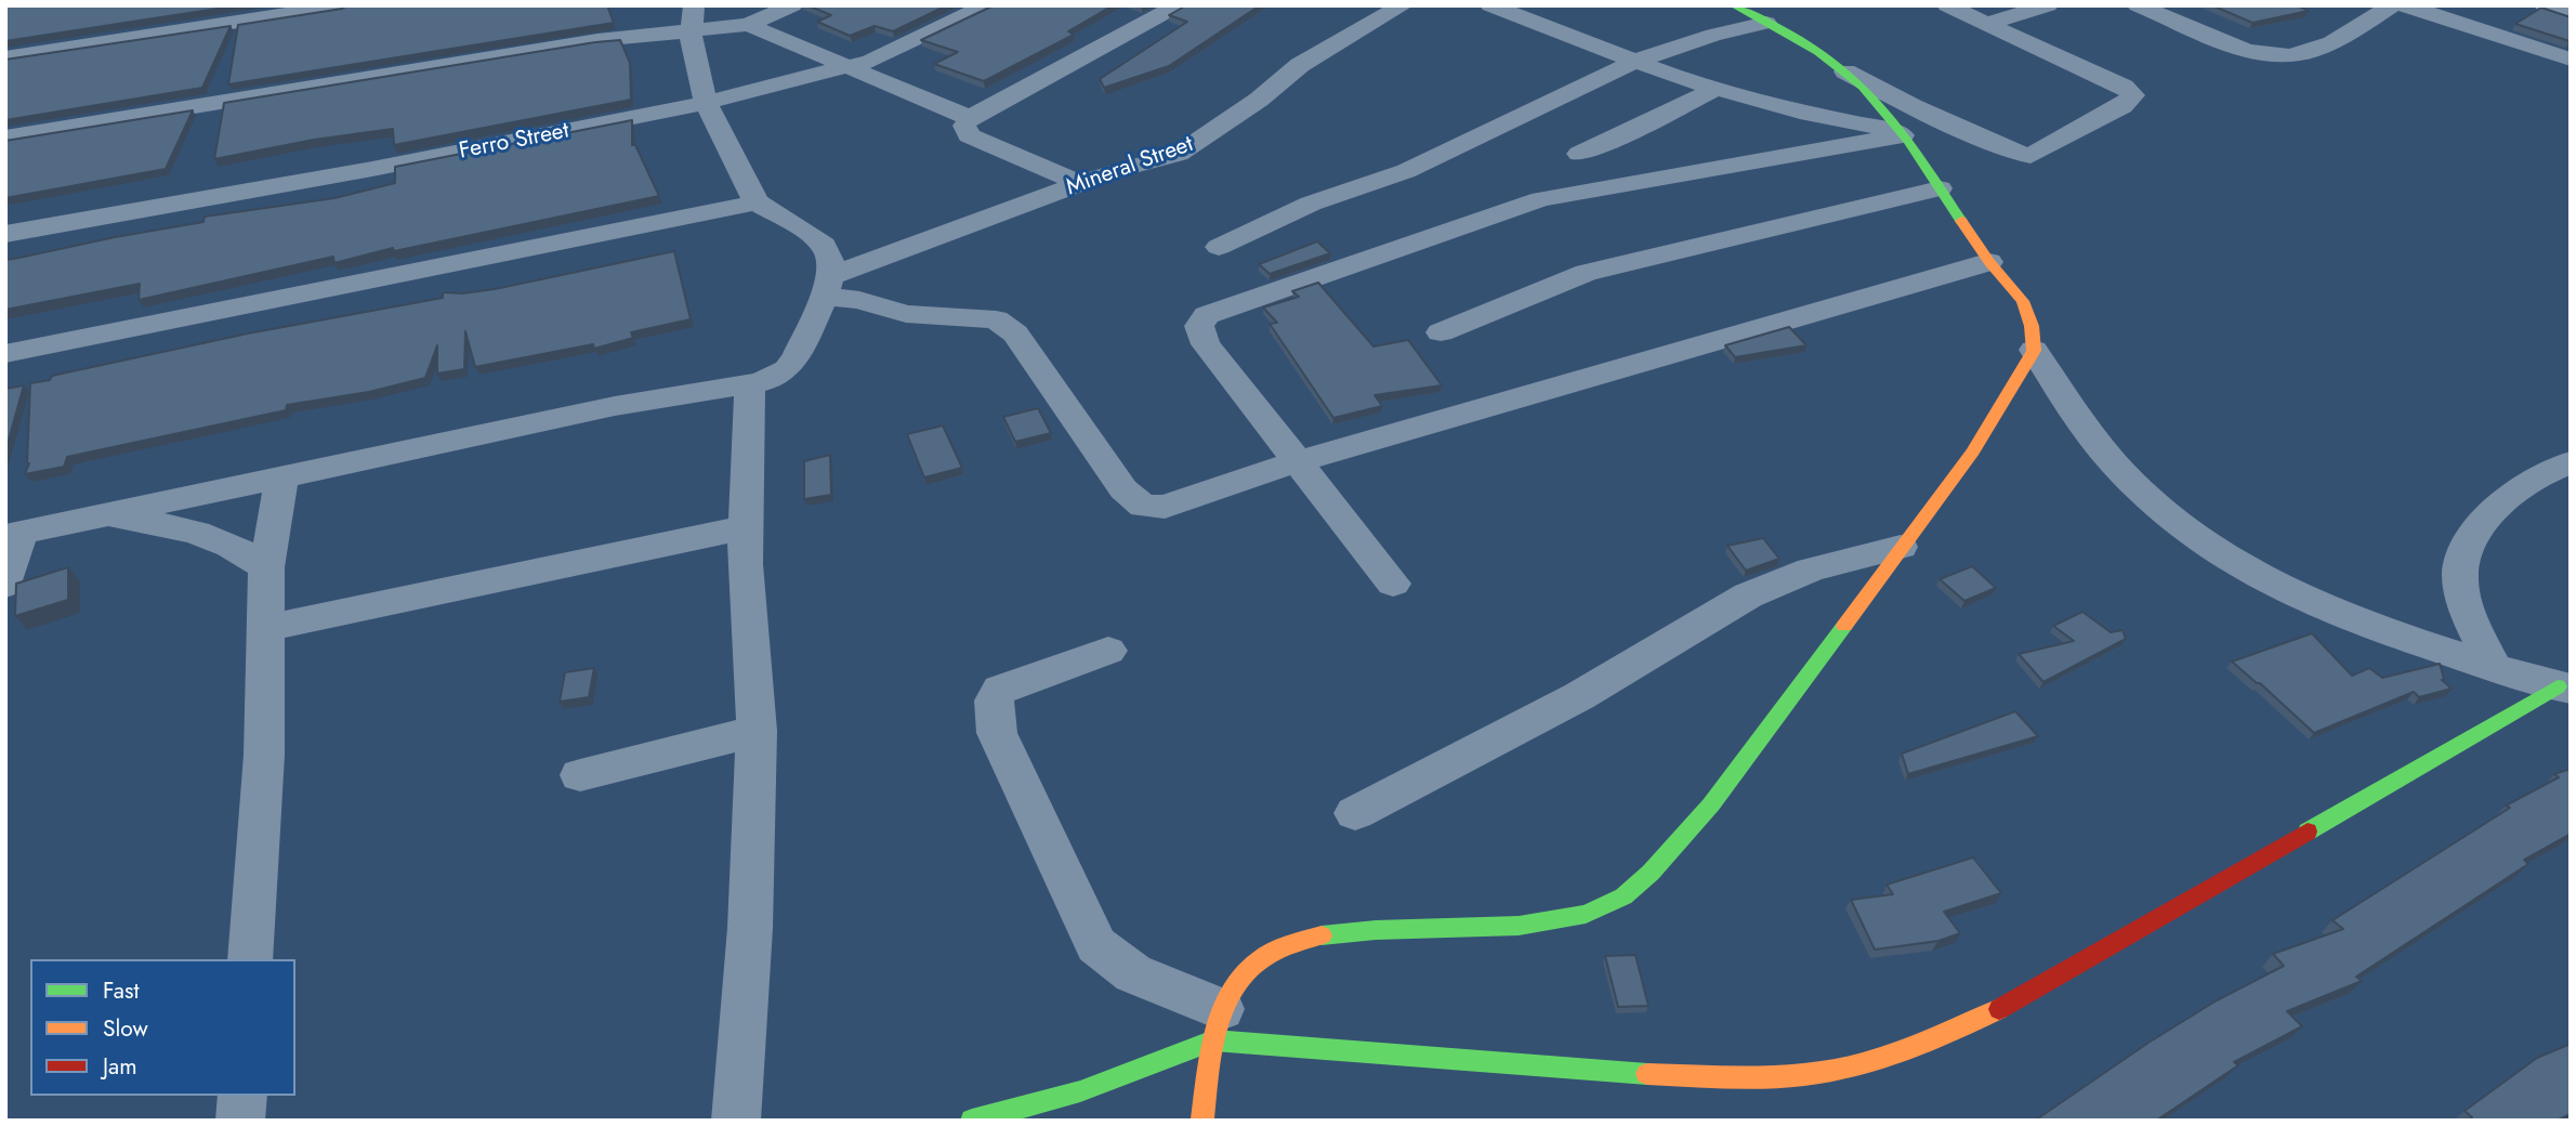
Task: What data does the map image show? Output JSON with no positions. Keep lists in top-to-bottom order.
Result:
{
  "streets": {
    "street": ["Ferro Street", "Mineral Street"]
  },
  "legend": ["Fast", "Slow", "Jam"]
}
